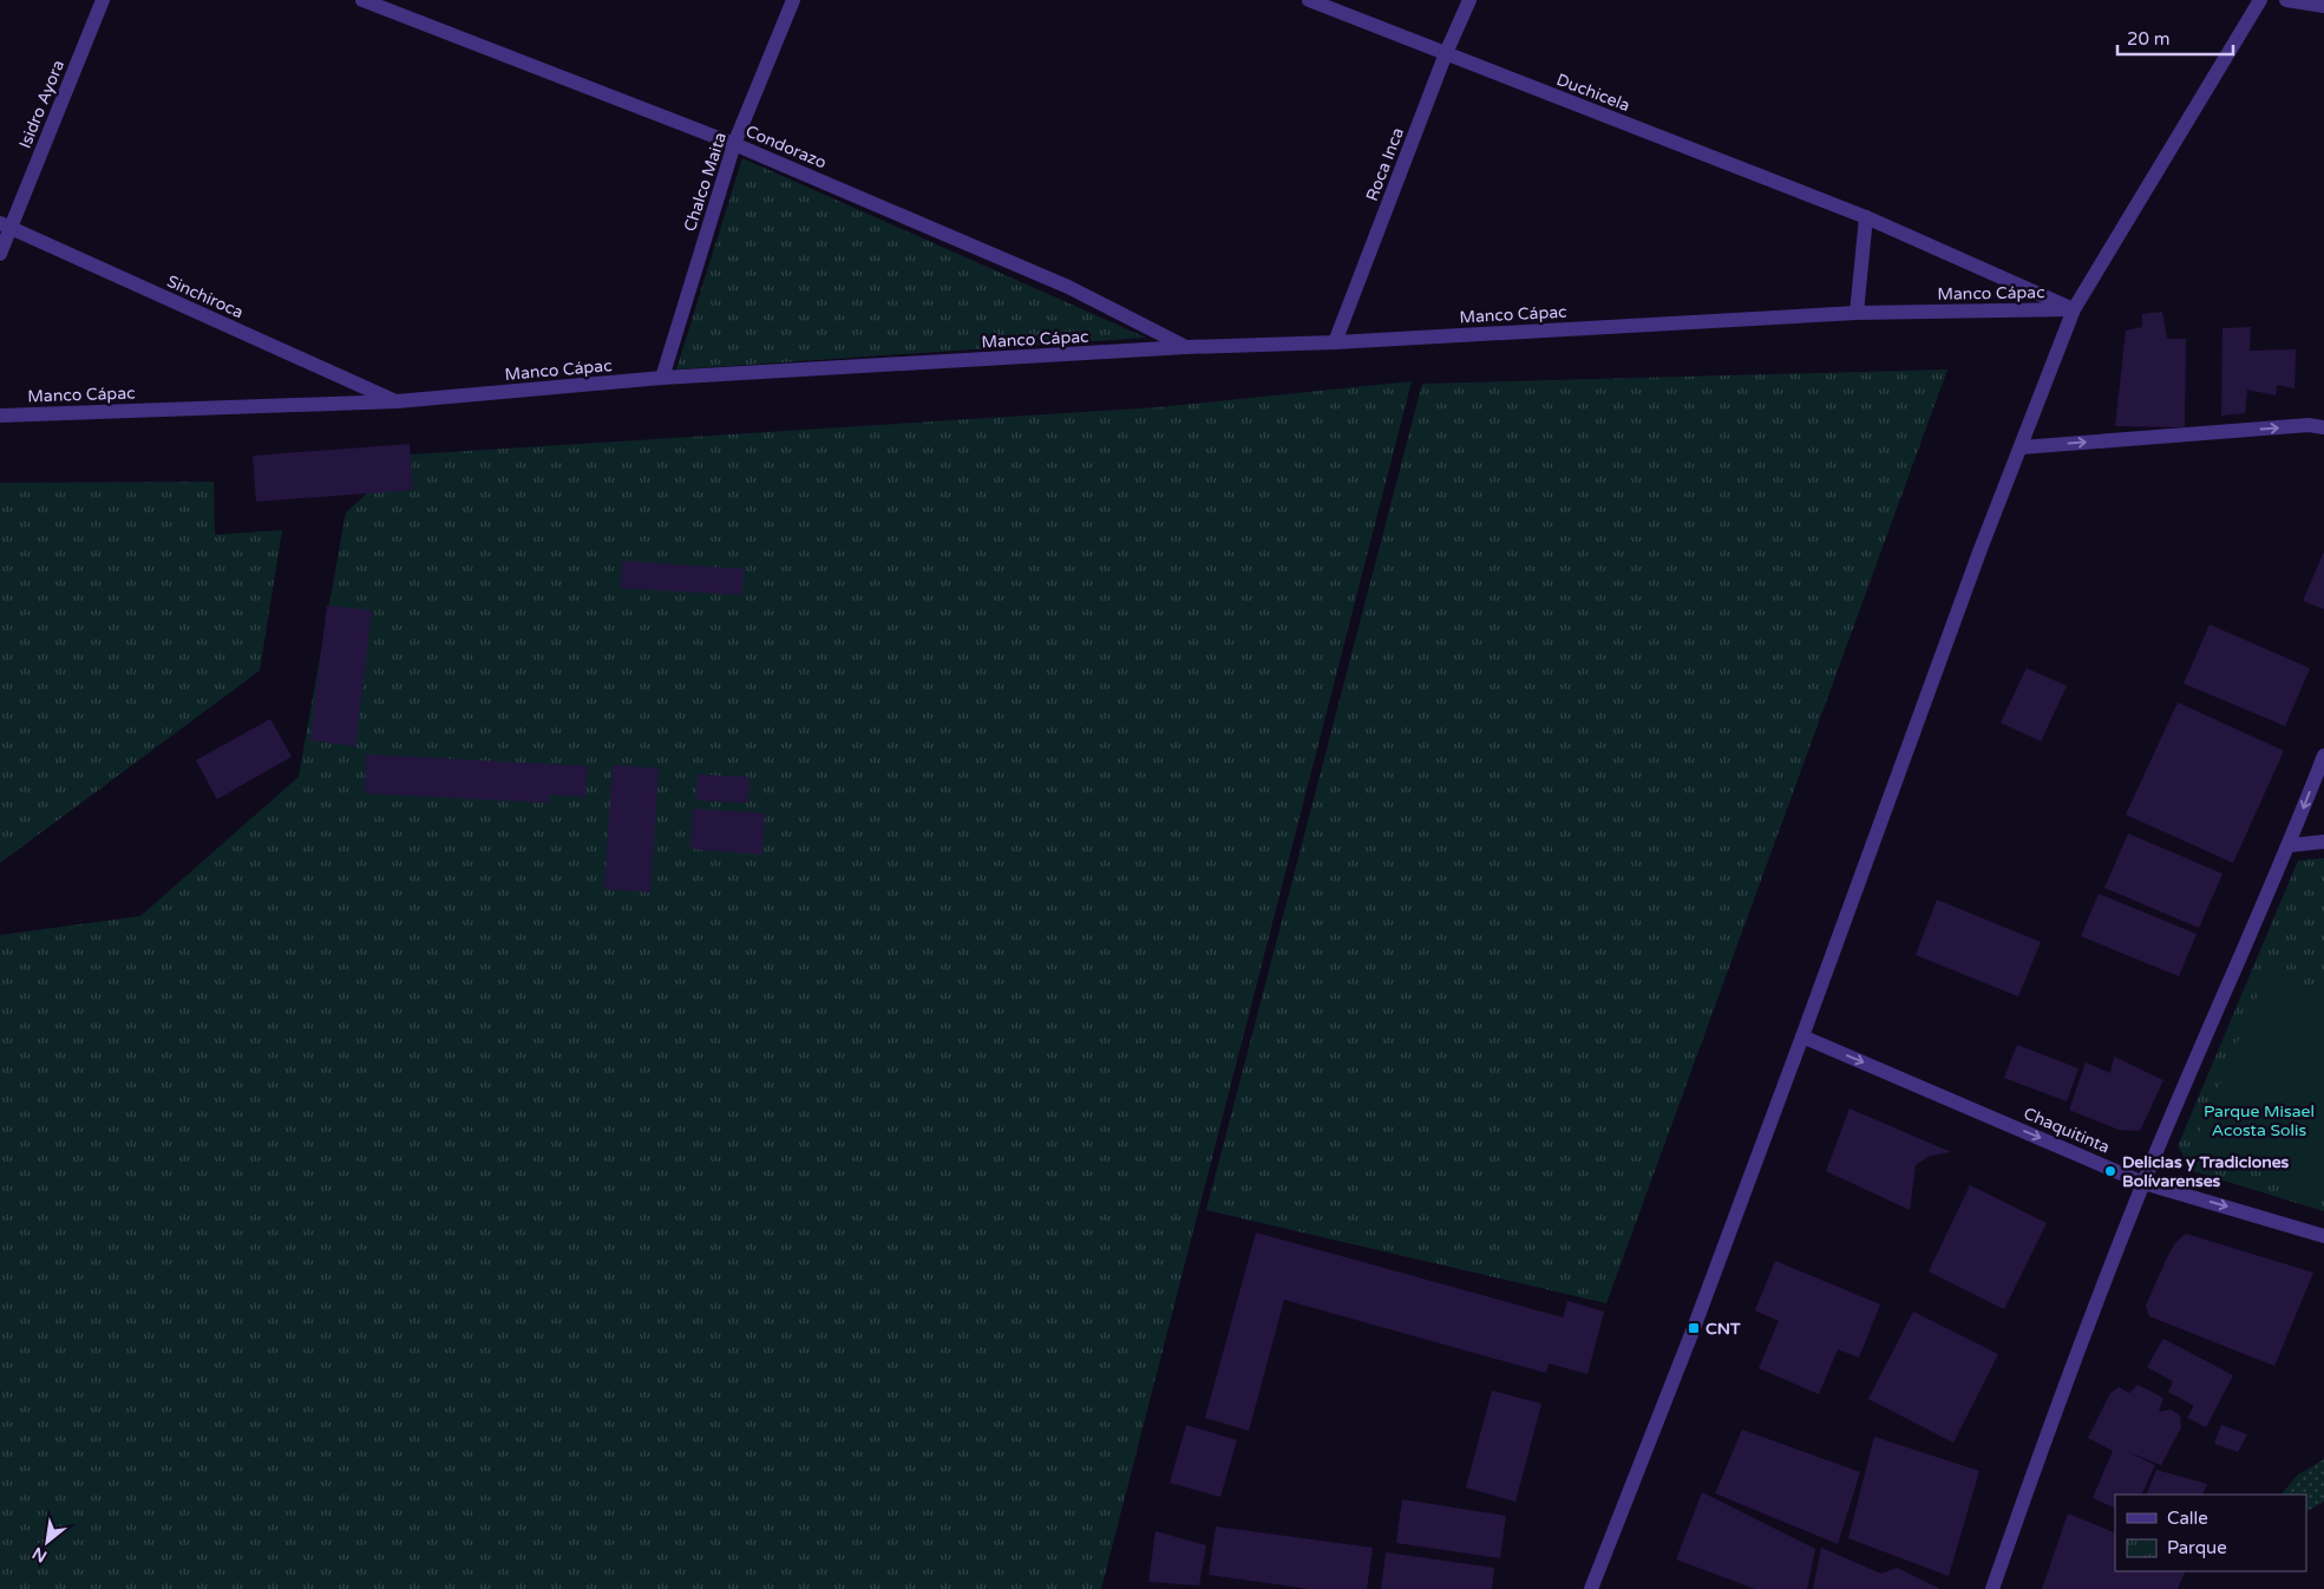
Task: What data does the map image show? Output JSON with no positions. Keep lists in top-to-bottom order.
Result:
{
  "streets": {
    "street": [
      "Duchicela",
      "Isidro Ayora",
      "Condorazo",
      "Roca Inca",
      "Chalco Maita",
      "Manco Cápac",
      "Sinchiroca",
      "Chaquitinta"
    ]
  },
  "crossings": [
    ["Duchicela", "Roca Inca"],
    ["Duchicela", "Manco Cápac"],
    ["Isidro Ayora", "Sinchiroca"],
    ["Condorazo", "Chalco Maita"],
    ["Condorazo", "Manco Cápac"],
    ["Roca Inca", "Manco Cápac"],
    ["Chalco Maita", "Manco Cápac"],
    ["Manco Cápac", "Sinchiroca"]
  ],
  "one_way": ["Chaquitinta"],
  "parks": ["Parque Misael Acosta Solis"],
  "places": {
    "other": ["Delicias y Tradiciones Bolívarenses"],
    "transit": ["CNT"]
  },
  "legend": ["Calle", "Parque"],
  "scale_bar": "20 m",
  "north": "bottom left"
}
